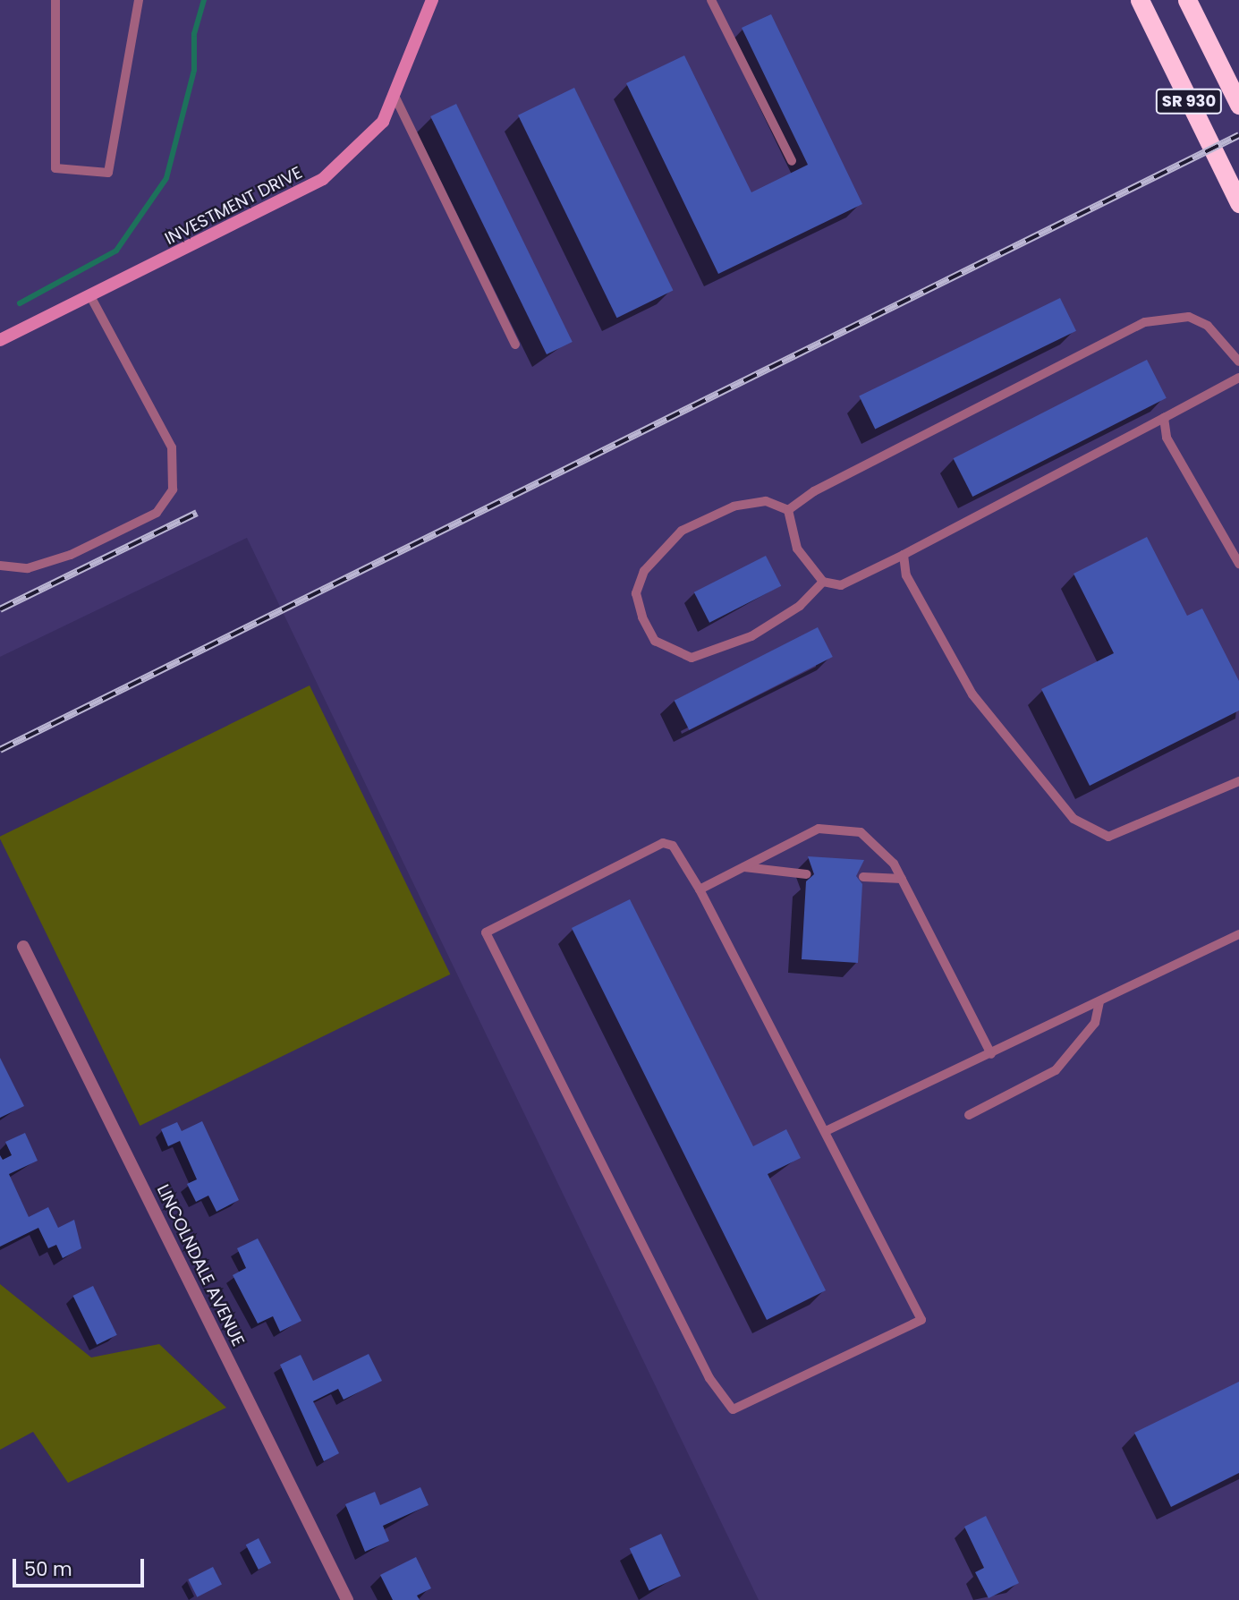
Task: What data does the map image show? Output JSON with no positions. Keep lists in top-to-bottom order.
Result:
{
  "streets": {
    "highway": ["SR 930"],
    "street": ["INVESTMENT DRIVE", "LINCOLNDALE AVENUE"]
  },
  "scale_bar": "50 m"
}
